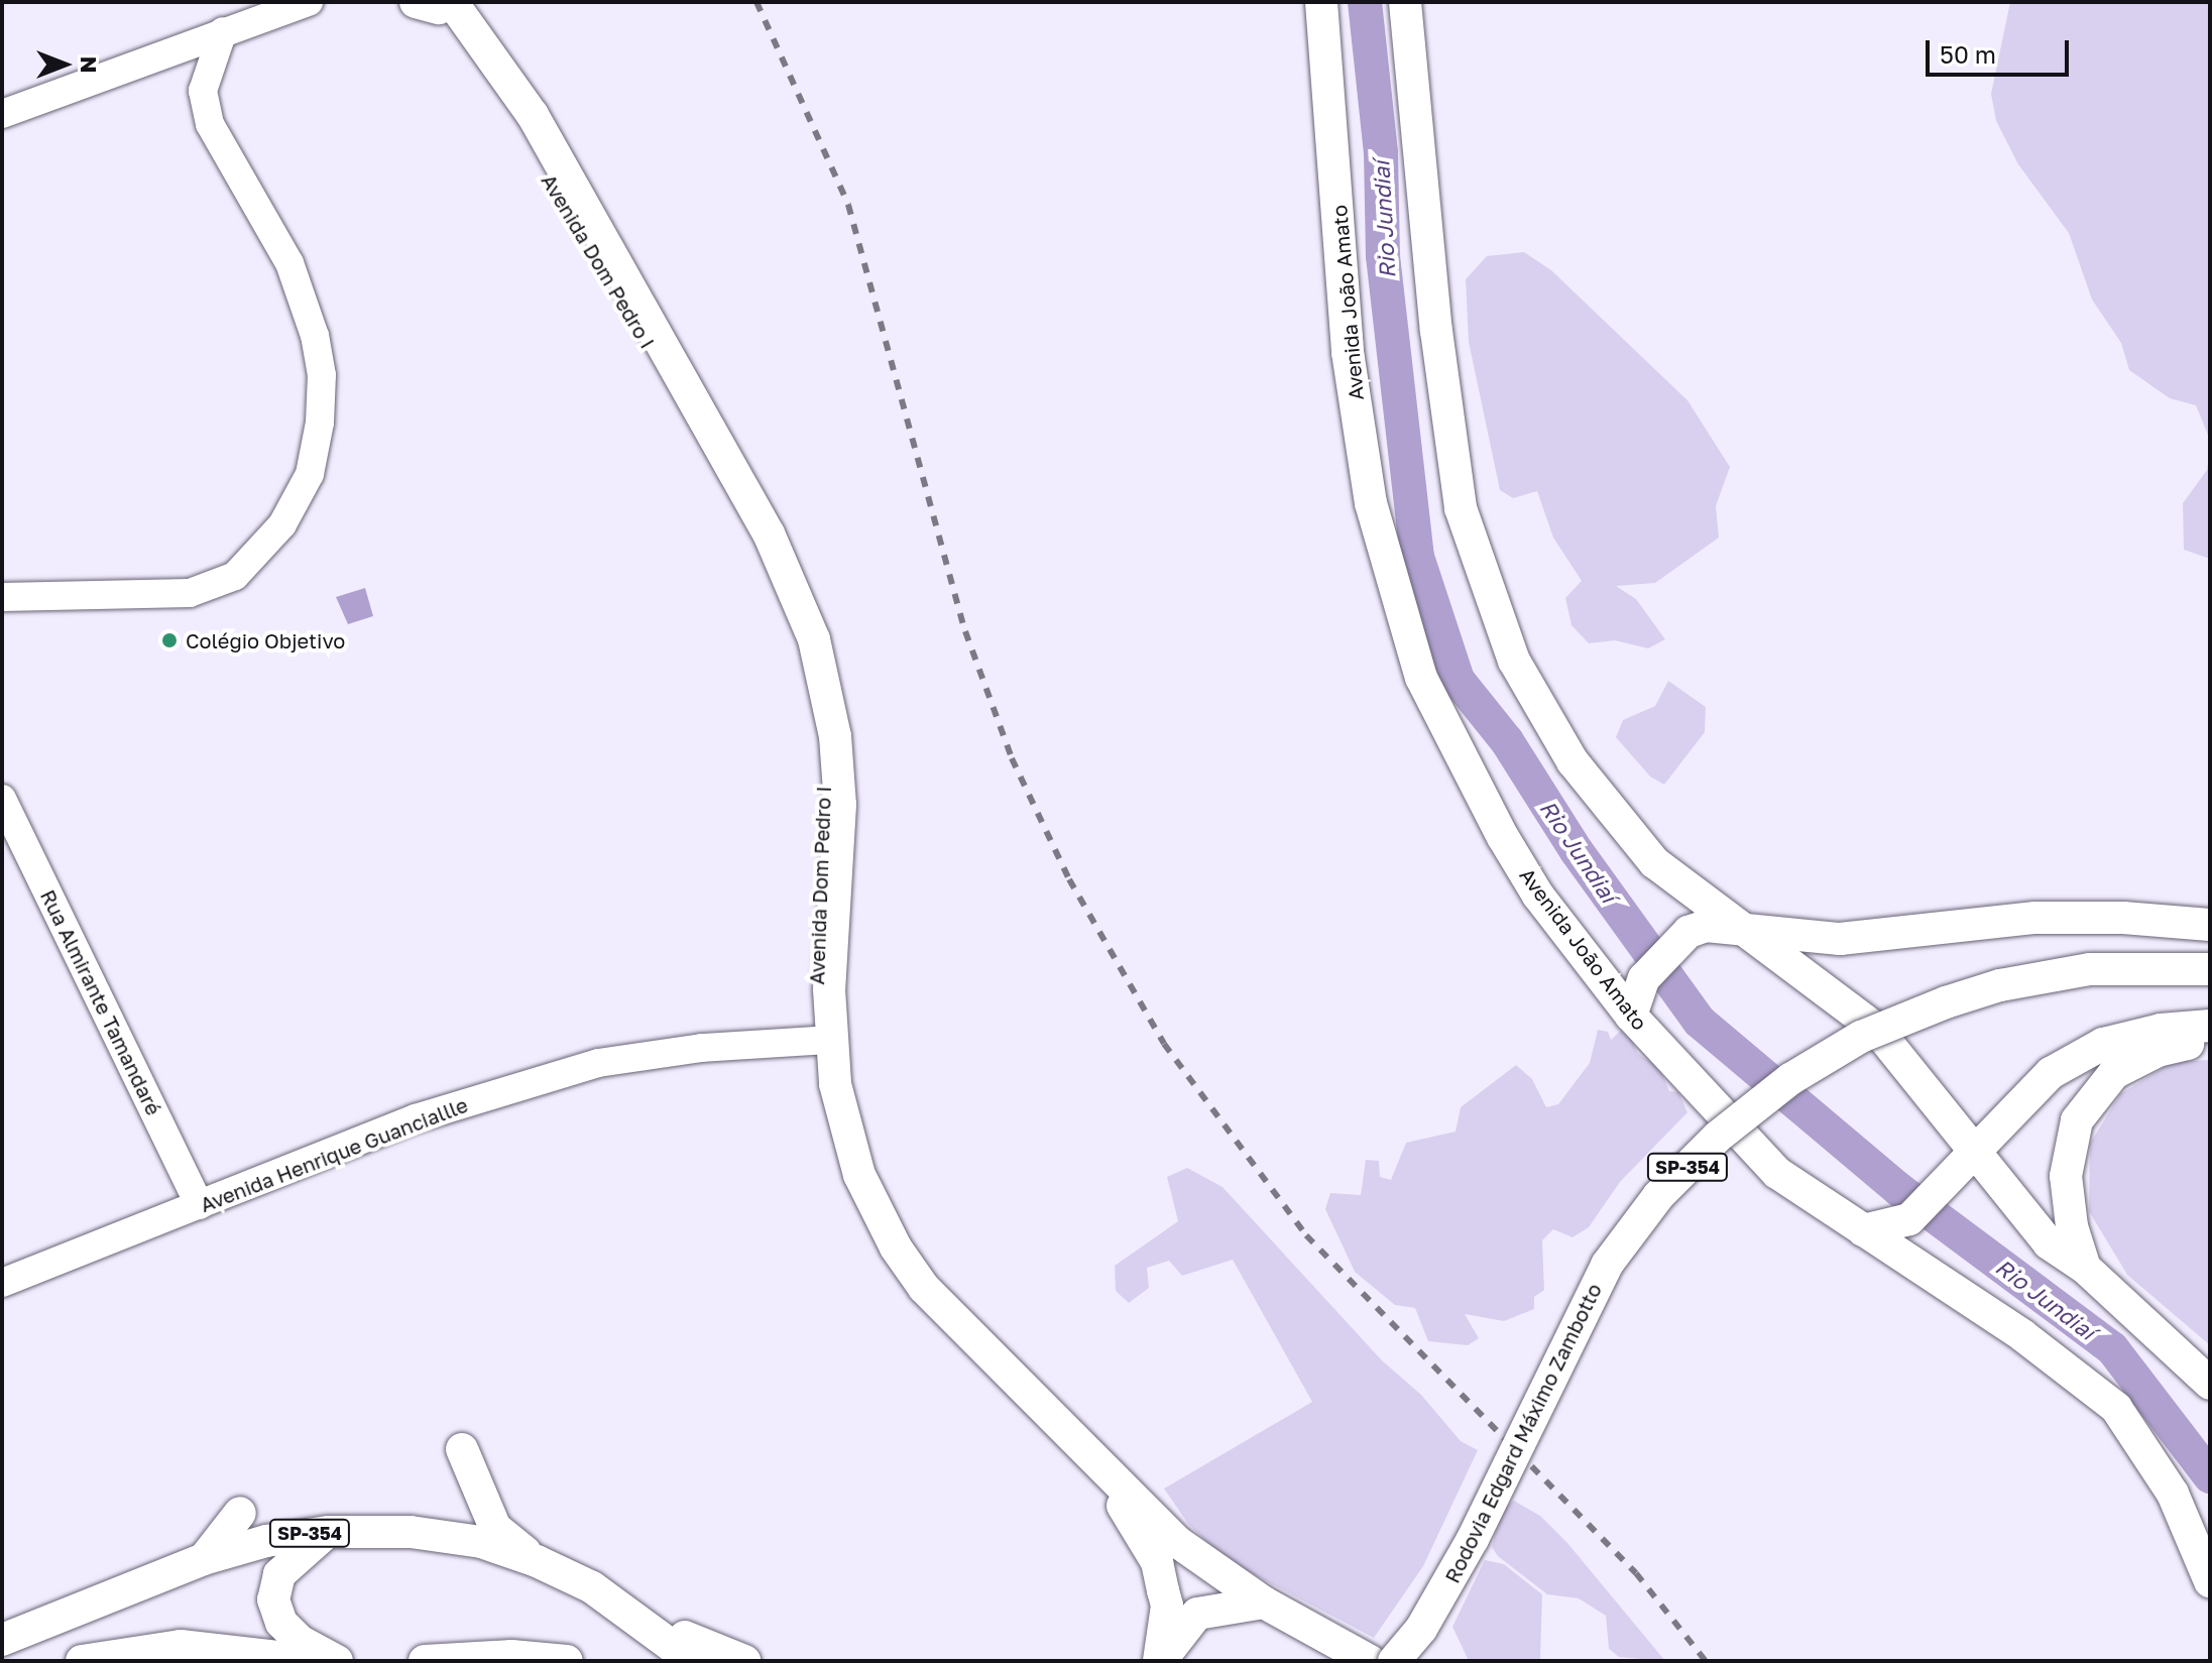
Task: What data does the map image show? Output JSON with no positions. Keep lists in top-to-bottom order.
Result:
{
  "streets": {
    "main road": [
      "Avenida Dom Pedro I",
      "Avenida João Amato",
      "SP-354",
      "Rodovia Edgard Máximo Zambotto"
    ],
    "street": ["Rua Almirante Tamandaré", "Avenida Henrique Guanciallle"]
  },
  "crossings": [
    ["Avenida Dom Pedro I", "Avenida Henrique Guanciallle"],
    ["Rua Almirante Tamandaré", "Avenida Henrique Guanciallle"]
  ],
  "water": ["Rio Jundiaí"],
  "places": ["Colégio Objetivo"],
  "scale_bar": "50 m",
  "north": "right"
}
